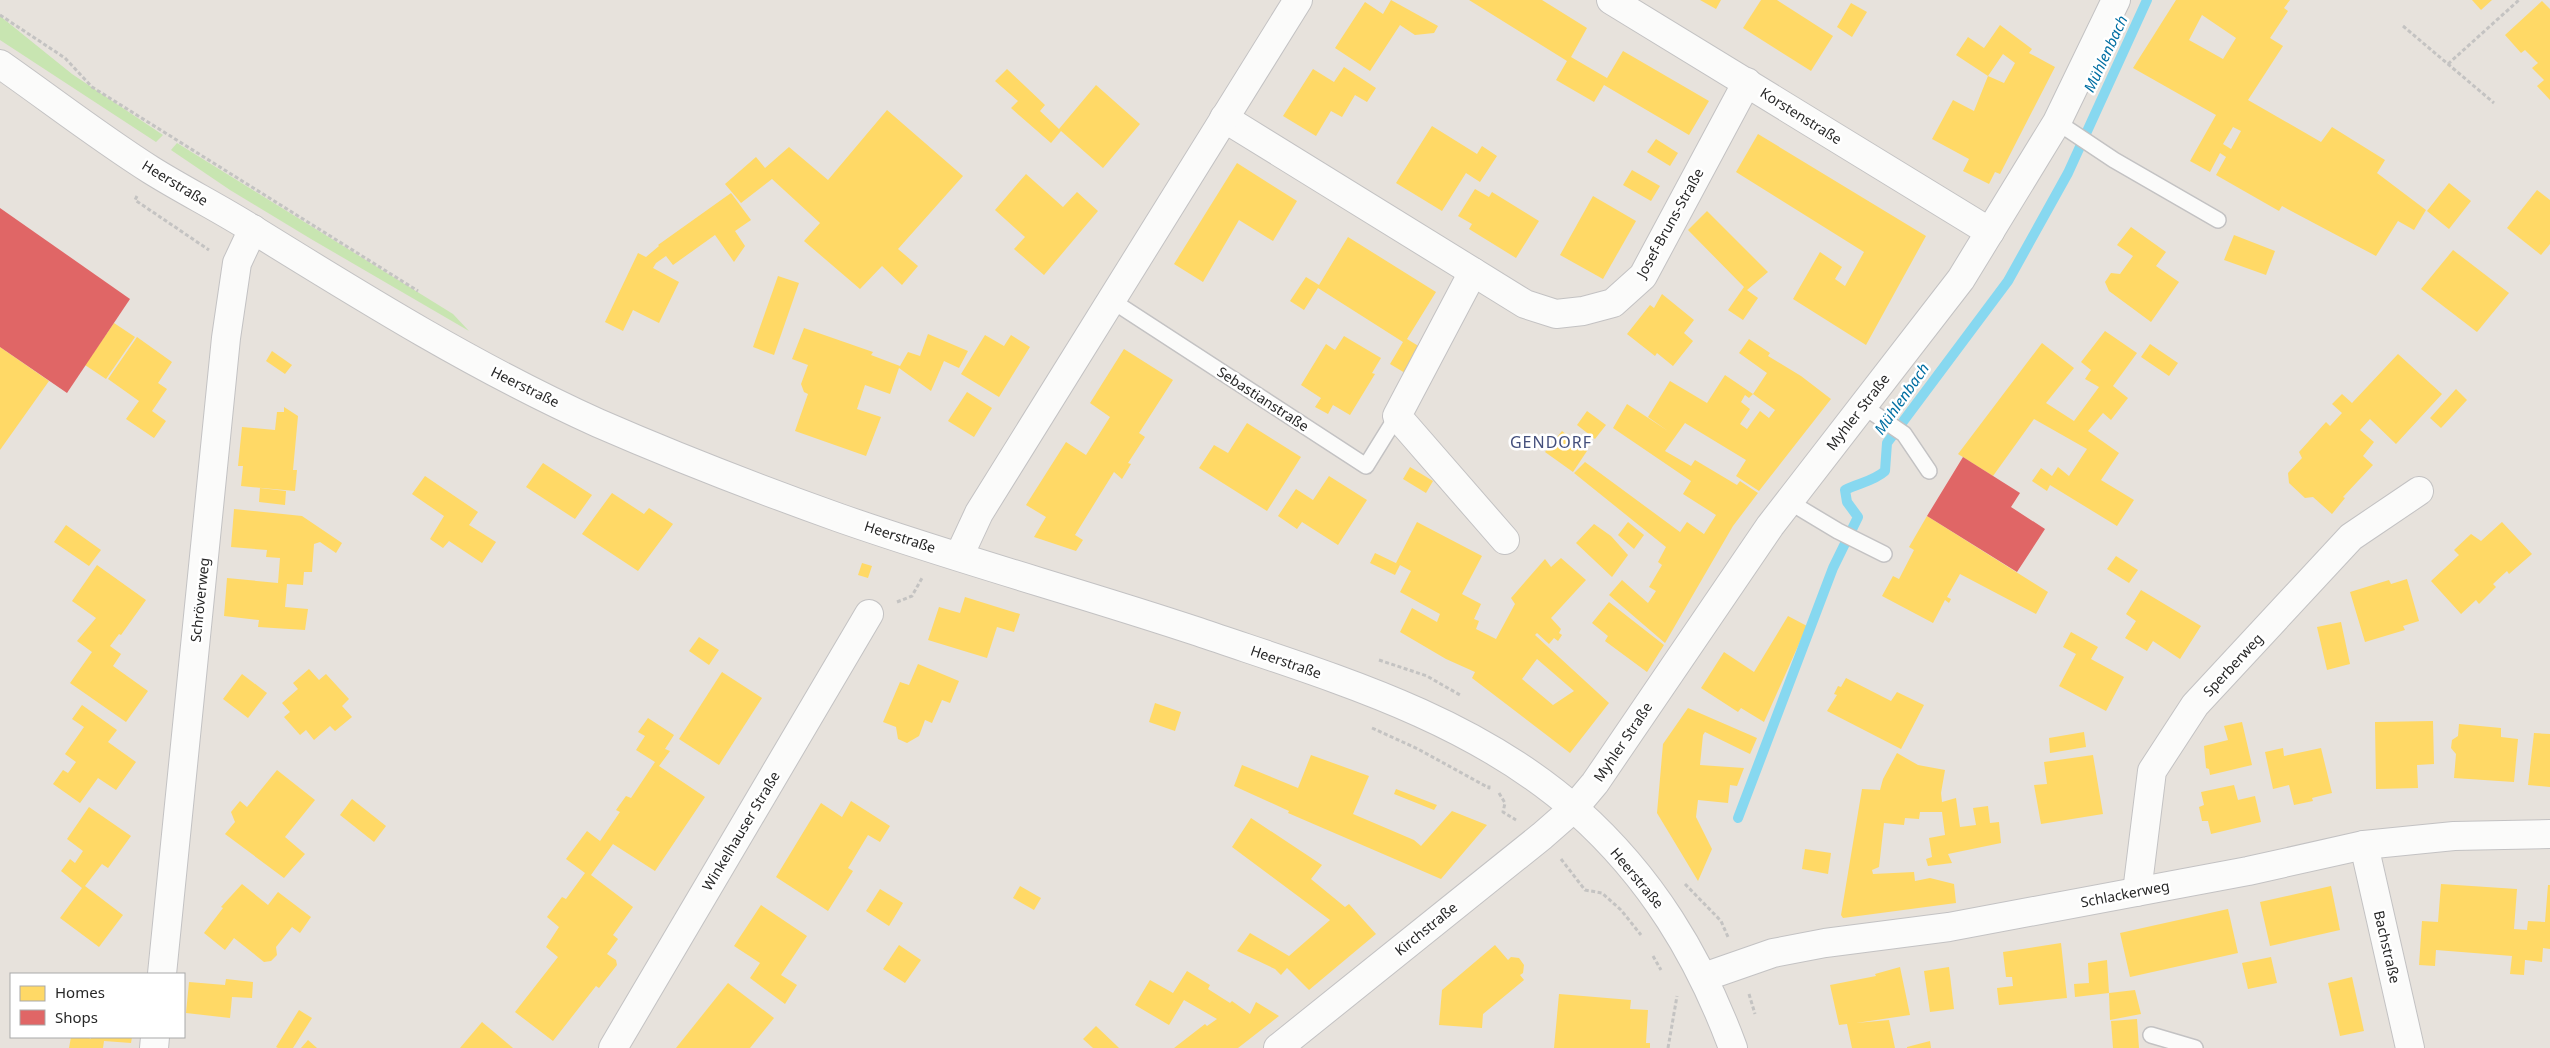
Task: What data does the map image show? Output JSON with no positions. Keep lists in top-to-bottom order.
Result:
{
  "streets": {
    "street": [
      "Korstenstraße",
      "Heerstraße",
      "Josef-Bruns-Straße",
      "Myhler Straße",
      "Schröverweg",
      "Sperberweg",
      "Winkelhauser Straße",
      "Schlackerweg",
      "Kirchstraße",
      "Bachstraße"
    ],
    "lane": ["Sebastianstraße"]
  },
  "crossings": [
    ["Korstenstraße", "Josef-Bruns-Straße"],
    ["Korstenstraße", "Myhler Straße"],
    ["Heerstraße", "Myhler Straße"],
    ["Heerstraße", "Schröverweg"],
    ["Heerstraße", "Schlackerweg"],
    ["Heerstraße", "Kirchstraße"],
    ["Myhler Straße", "Kirchstraße"],
    ["Sperberweg", "Schlackerweg"],
    ["Schlackerweg", "Bachstraße"]
  ],
  "districts": ["GENDORF"],
  "water": ["Mühlenbach"],
  "legend": ["Homes", "Shops"]
}
